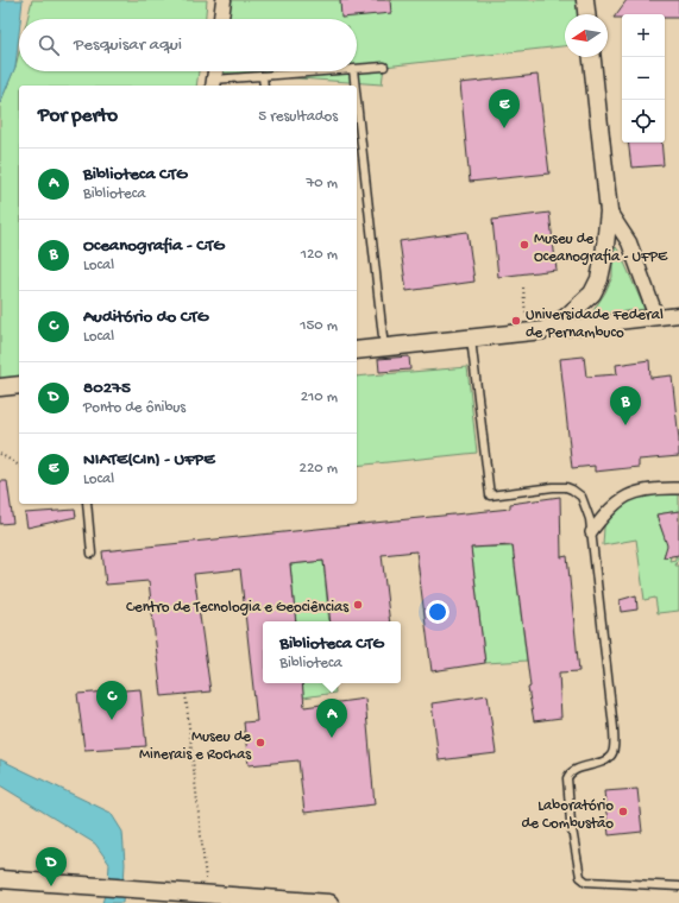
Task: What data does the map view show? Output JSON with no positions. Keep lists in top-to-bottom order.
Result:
{
  "places": [
    "Museu de Oceanografia - UFPE",
    "Universidade Federal de Pernambuco",
    "Centro de Tecnologia e Geociências",
    "Museu de Minerais e Rochas",
    "Laboratório de Combustão"
  ],
  "north": "left",
  "page": {
    "map_buttons": ["+", "−"],
    "search": "Pesquisar aqui",
    "heading": ["Por perto", "5 resultados"],
    "pins": [
      "E",
      "B",
      "C",
      "A",
      "D"
    ],
    "list": [
      {
        "mark": "A",
        "name": "Biblioteca CTG",
        "note": "Biblioteca",
        "value": "70 m"
      },
      {
        "mark": "B",
        "name": "Oceanografia - CTG",
        "note": "Local",
        "value": "120 m"
      },
      {
        "mark": "C",
        "name": "Auditório do CTG",
        "note": "Local",
        "value": "150 m"
      },
      {
        "mark": "D",
        "name": "80275",
        "note": "Ponto de ônibus",
        "value": "210 m"
      },
      {
        "mark": "E",
        "name": "NIATE(CIn) - UFPE",
        "note": "Local",
        "value": "220 m"
      }
    ],
    "popup": ["Biblioteca CTG", "Biblioteca"]
  }
}
